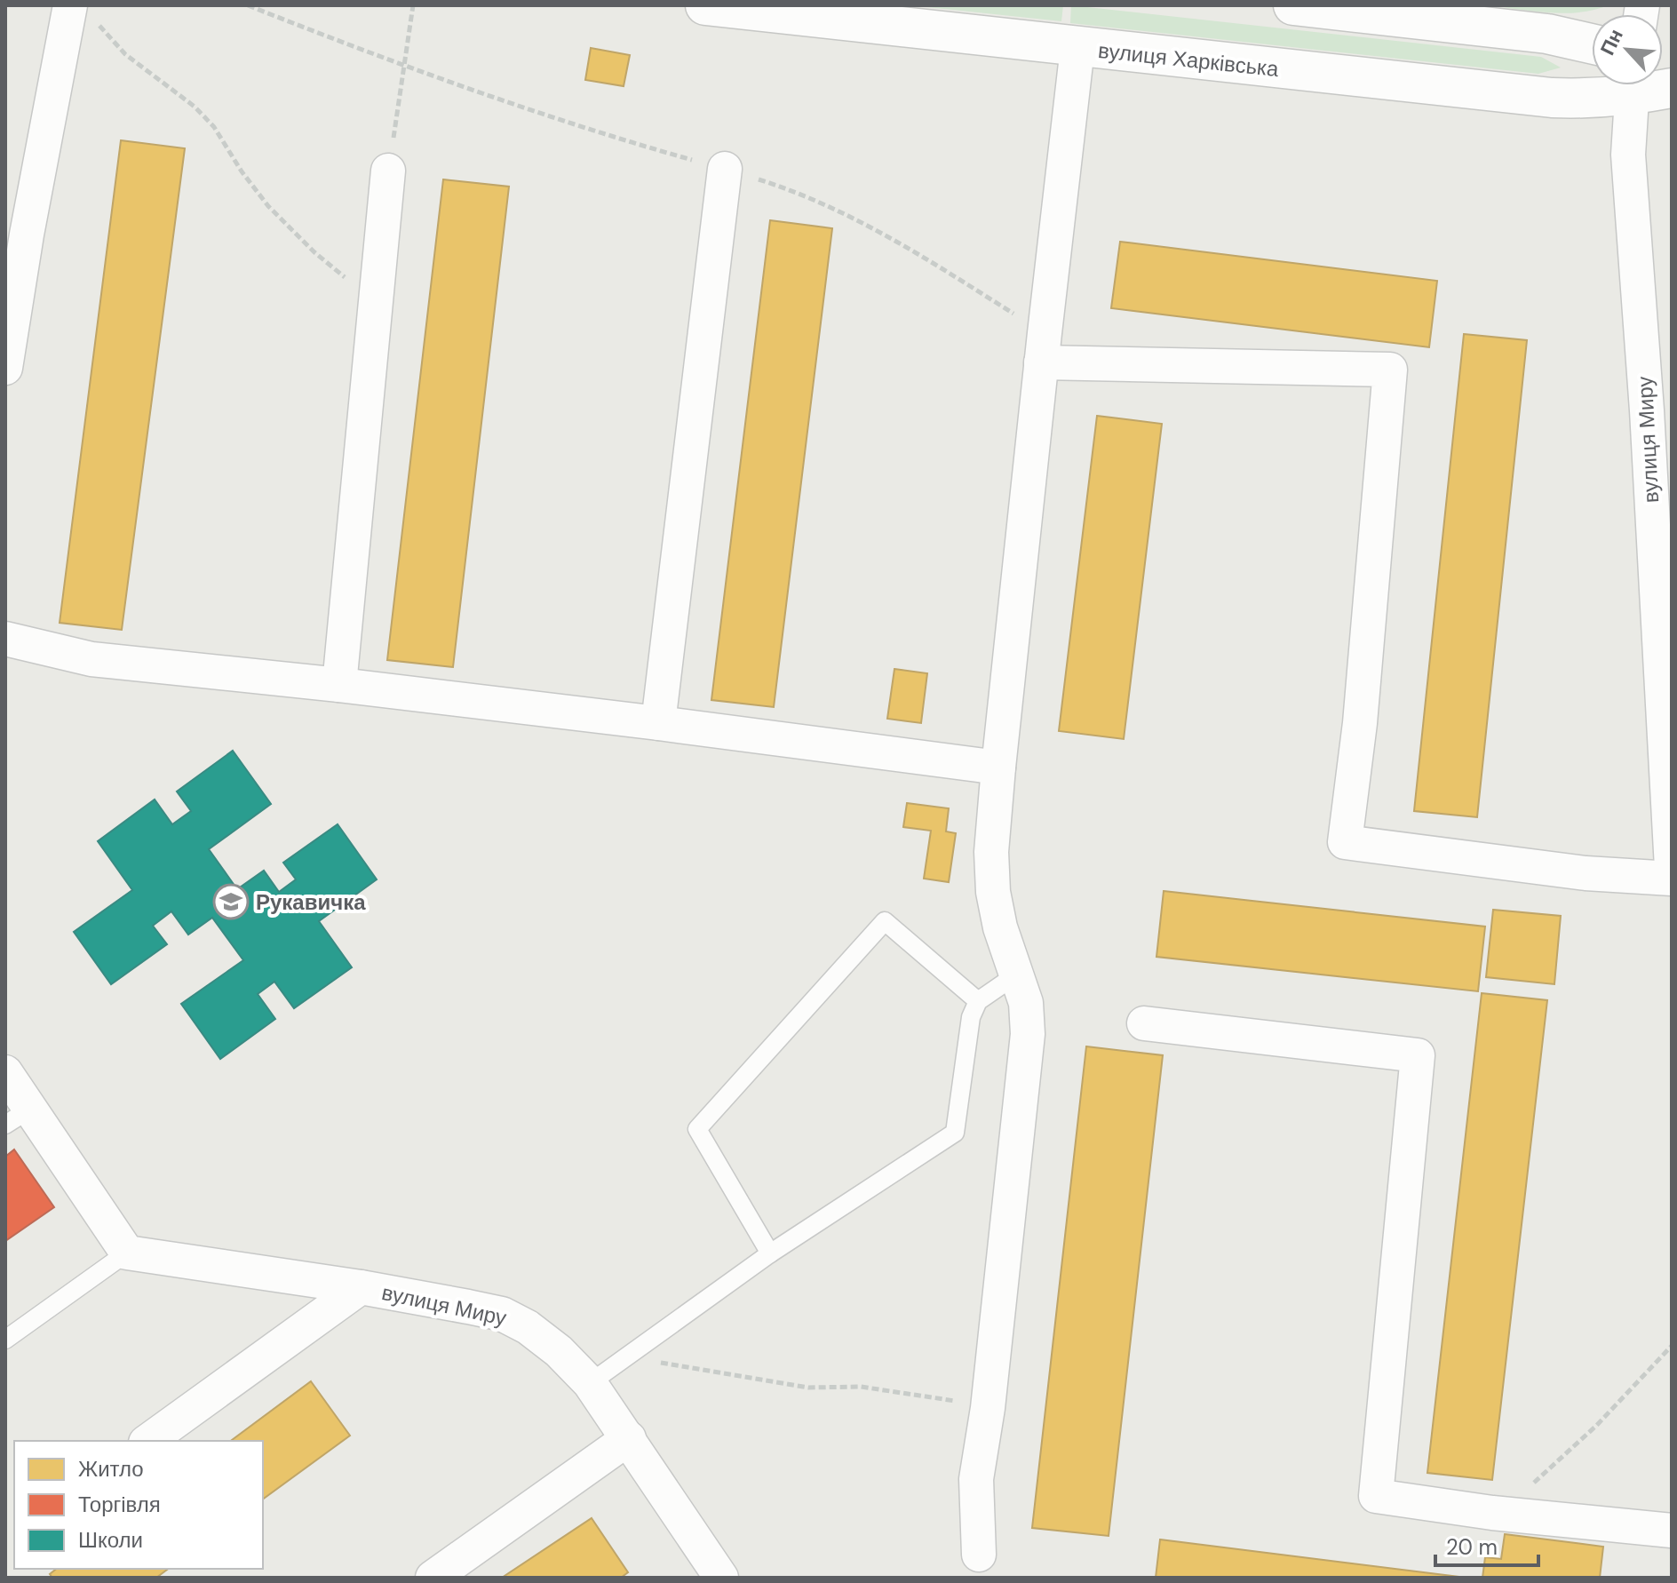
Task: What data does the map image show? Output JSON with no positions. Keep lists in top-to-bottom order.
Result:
{
  "streets": {
    "street": ["вулиця Харківська", "вулиця Миру"]
  },
  "places": {
    "school or university": ["Рукавичка"]
  },
  "legend": ["Житло", "Торгівля", "Школи"],
  "scale_bar": "20 m",
  "north": "top left"
}
